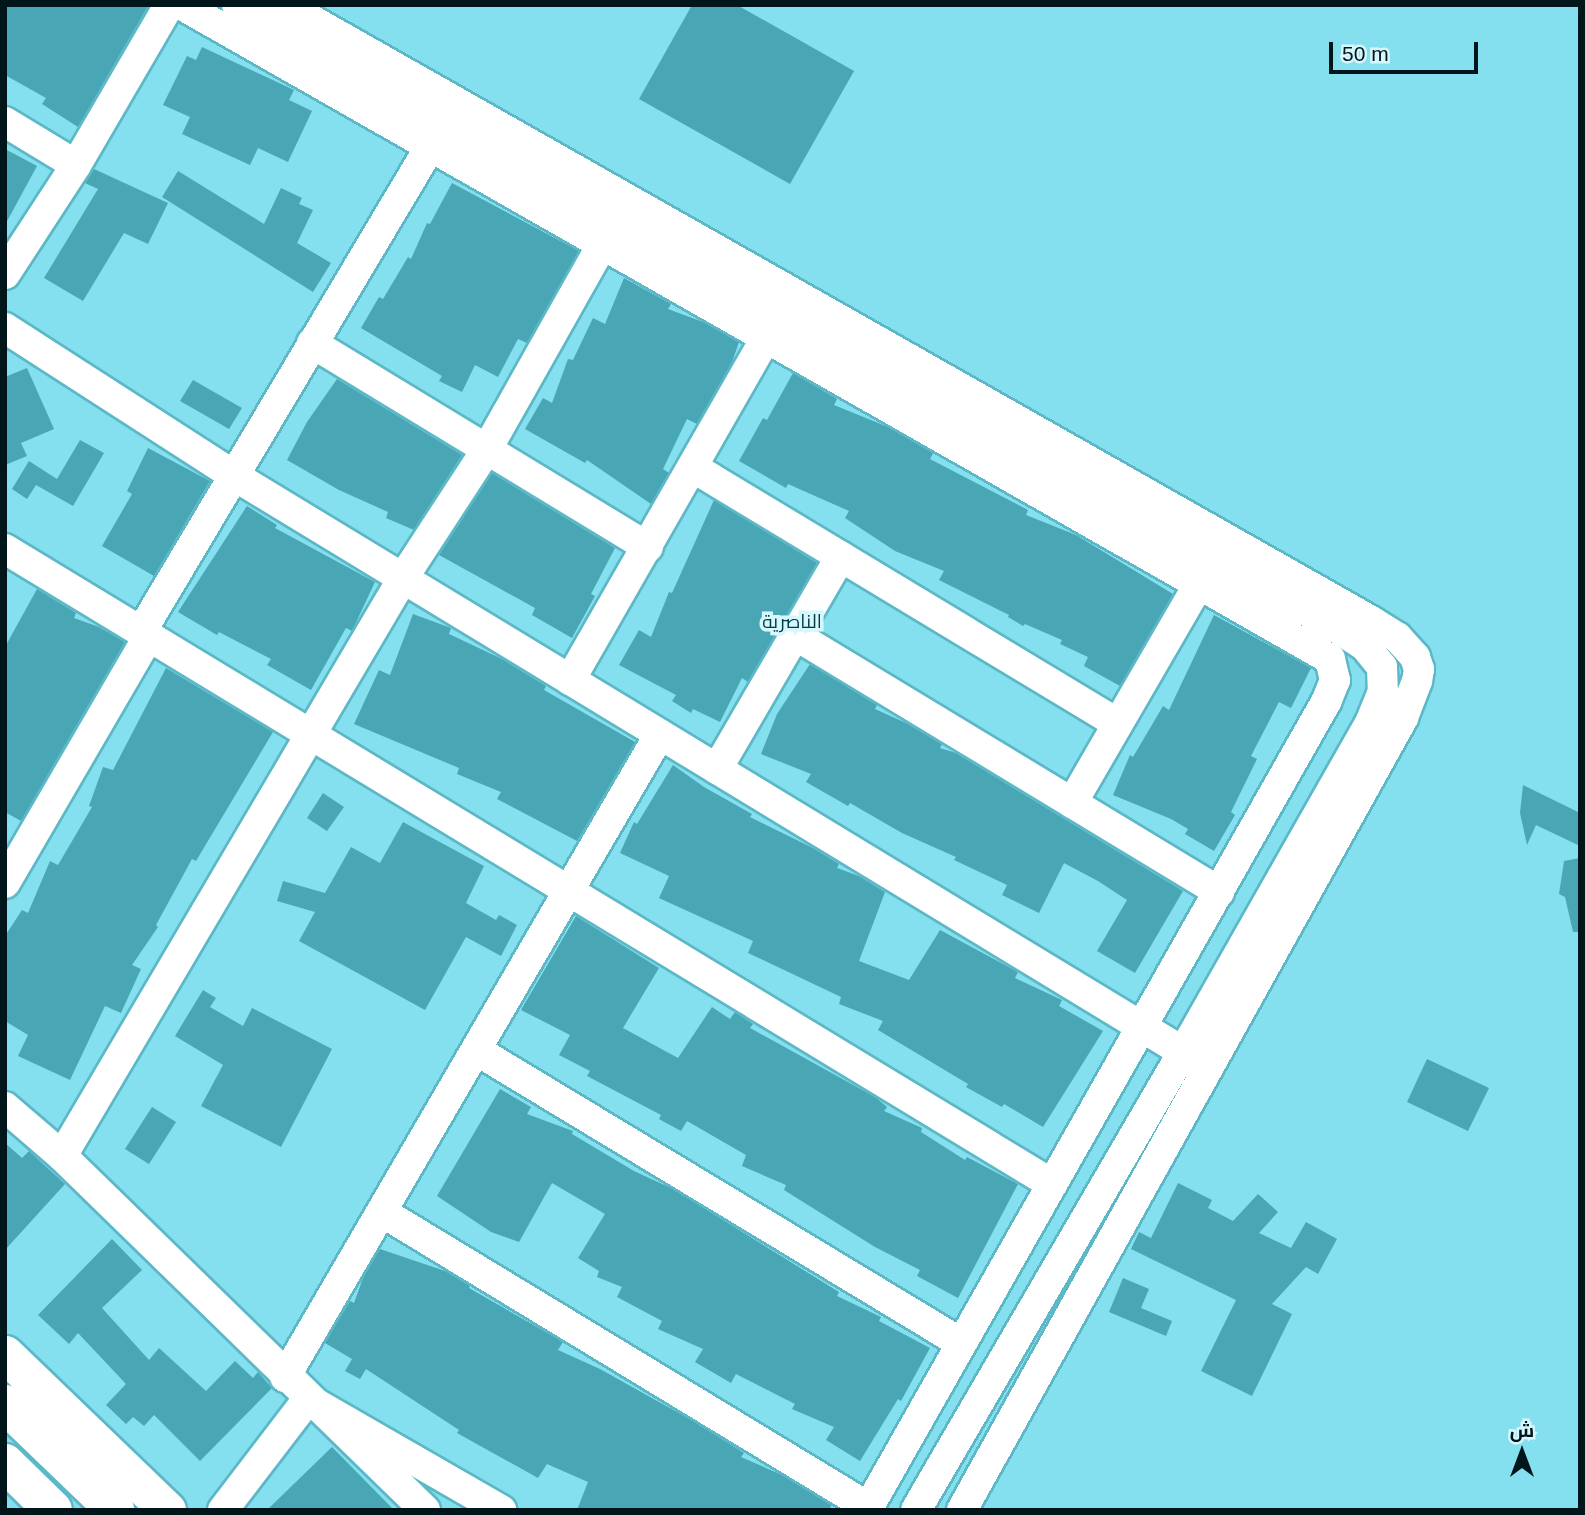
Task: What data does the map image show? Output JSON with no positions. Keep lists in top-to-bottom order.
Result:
{
  "districts": ["الناصرية"],
  "scale_bar": "50 m",
  "north": "top"
}
